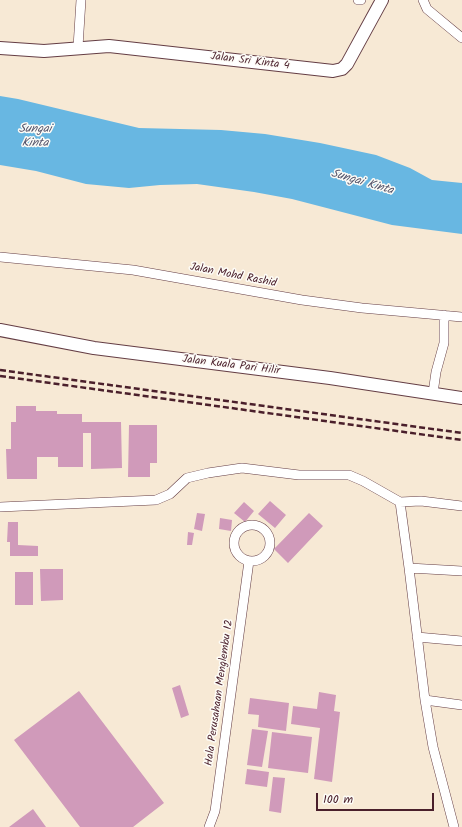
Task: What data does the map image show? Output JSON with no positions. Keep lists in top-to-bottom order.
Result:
{
  "streets": {
    "street": [
      "Jalan Sri Kinta 4",
      "Jalan Mohd Rashid",
      "Jalan Kuala Pari Hilir",
      "Hala Perusahaan Menglembu 12"
    ]
  },
  "water": ["Sungai Kinta"],
  "scale_bar": "100 m"
}
